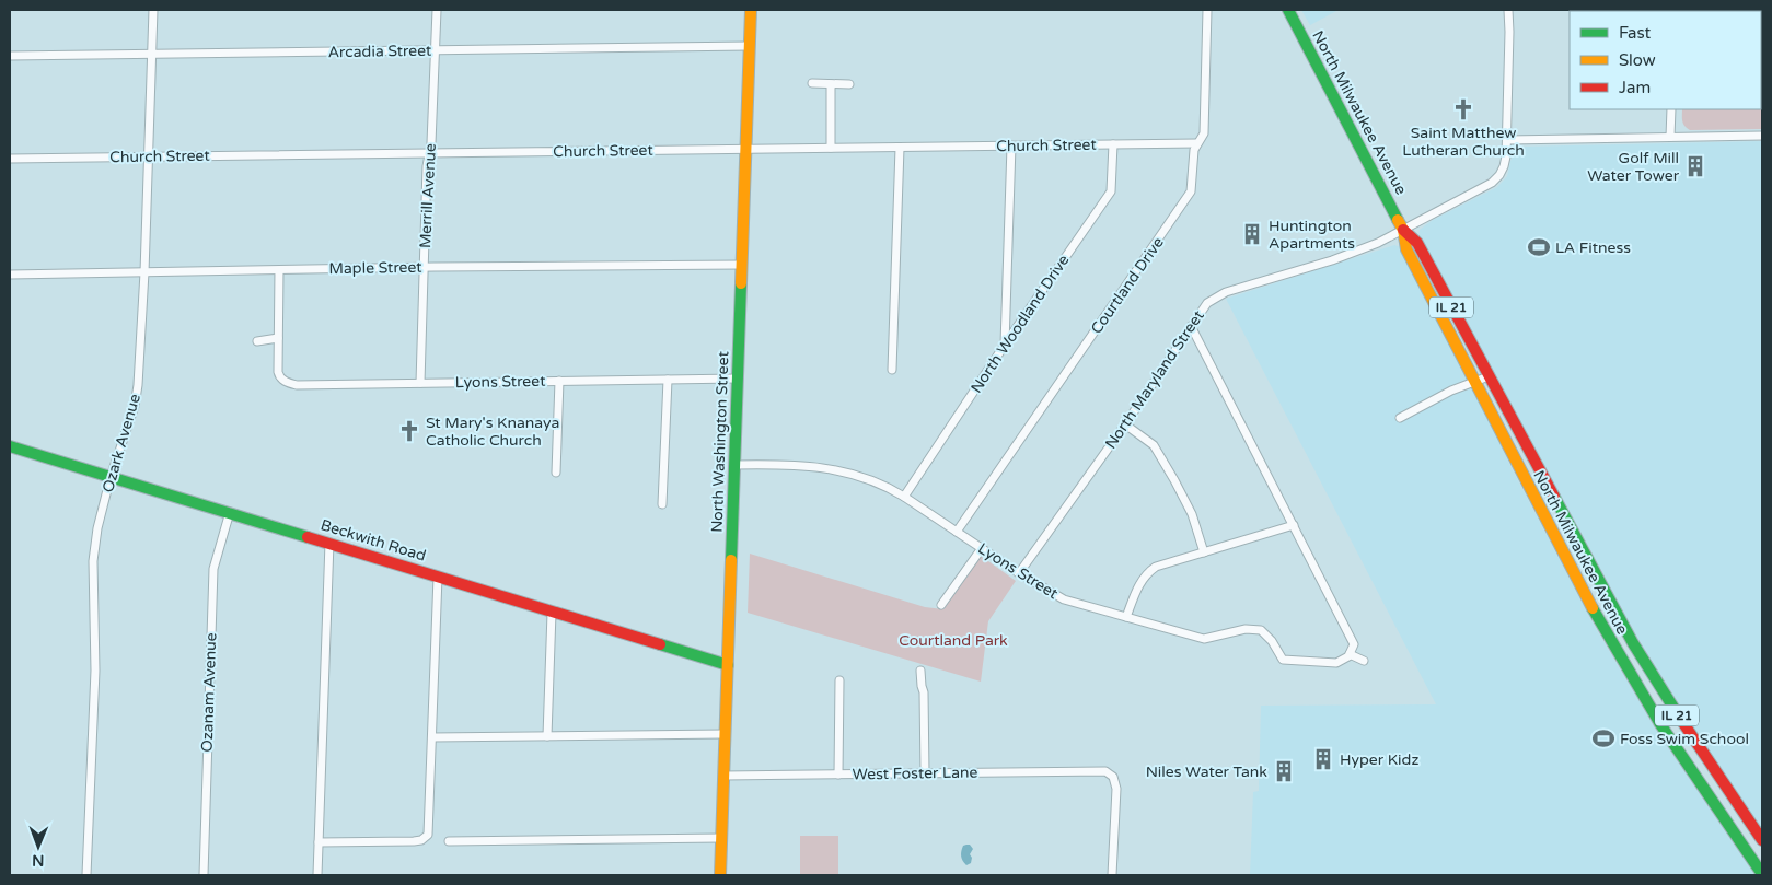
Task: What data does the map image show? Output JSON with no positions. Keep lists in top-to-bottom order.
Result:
{
  "streets": {
    "main road": [
      "North Milwaukee Avenue",
      "IL 21",
      "North Washington Street",
      "Beckwith Road"
    ],
    "street": [
      "Arcadia Street",
      "Church Street",
      "Merrill Avenue",
      "Maple Street",
      "Courtland Drive",
      "North Woodland Drive",
      "North Maryland Street",
      "Lyons Street",
      "Ozark Avenue",
      "Ozanam Avenue",
      "West Foster Lane"
    ]
  },
  "crossings": [
    ["Arcadia Street", "Merrill Avenue"],
    ["Arcadia Street", "North Washington Street"],
    ["Arcadia Street", "Ozark Avenue"],
    ["North Milwaukee Avenue", "North Maryland Street"],
    ["Church Street", "Merrill Avenue"],
    ["Church Street", "Courtland Drive"],
    ["Church Street", "North Woodland Drive"],
    ["Church Street", "North Washington Street"],
    ["Church Street", "Ozark Avenue"],
    ["Merrill Avenue", "Maple Street"],
    ["Merrill Avenue", "Lyons Street"],
    ["Maple Street", "North Washington Street"],
    ["Maple Street", "Ozark Avenue"],
    ["Courtland Drive", "Lyons Street"],
    ["North Woodland Drive", "Lyons Street"],
    ["North Maryland Street", "Lyons Street"],
    ["Lyons Street", "North Washington Street"],
    ["North Washington Street", "Beckwith Road"],
    ["North Washington Street", "West Foster Lane"],
    ["Ozark Avenue", "Beckwith Road"],
    ["Beckwith Road", "Ozanam Avenue"]
  ],
  "parks": ["Courtland Park"],
  "places": {
    "church": ["Saint Matthew Lutheran Church", "St Mary's Knanaya Catholic Church"],
    "building": [
      "Golf Mill Water Tower",
      "Huntington Apartments",
      "Hyper Kidz",
      "Niles Water Tank"
    ],
    "sports": ["LA Fitness", "Foss Swim School"]
  },
  "legend": ["Fast", "Slow", "Jam"],
  "north": "bottom"
}
